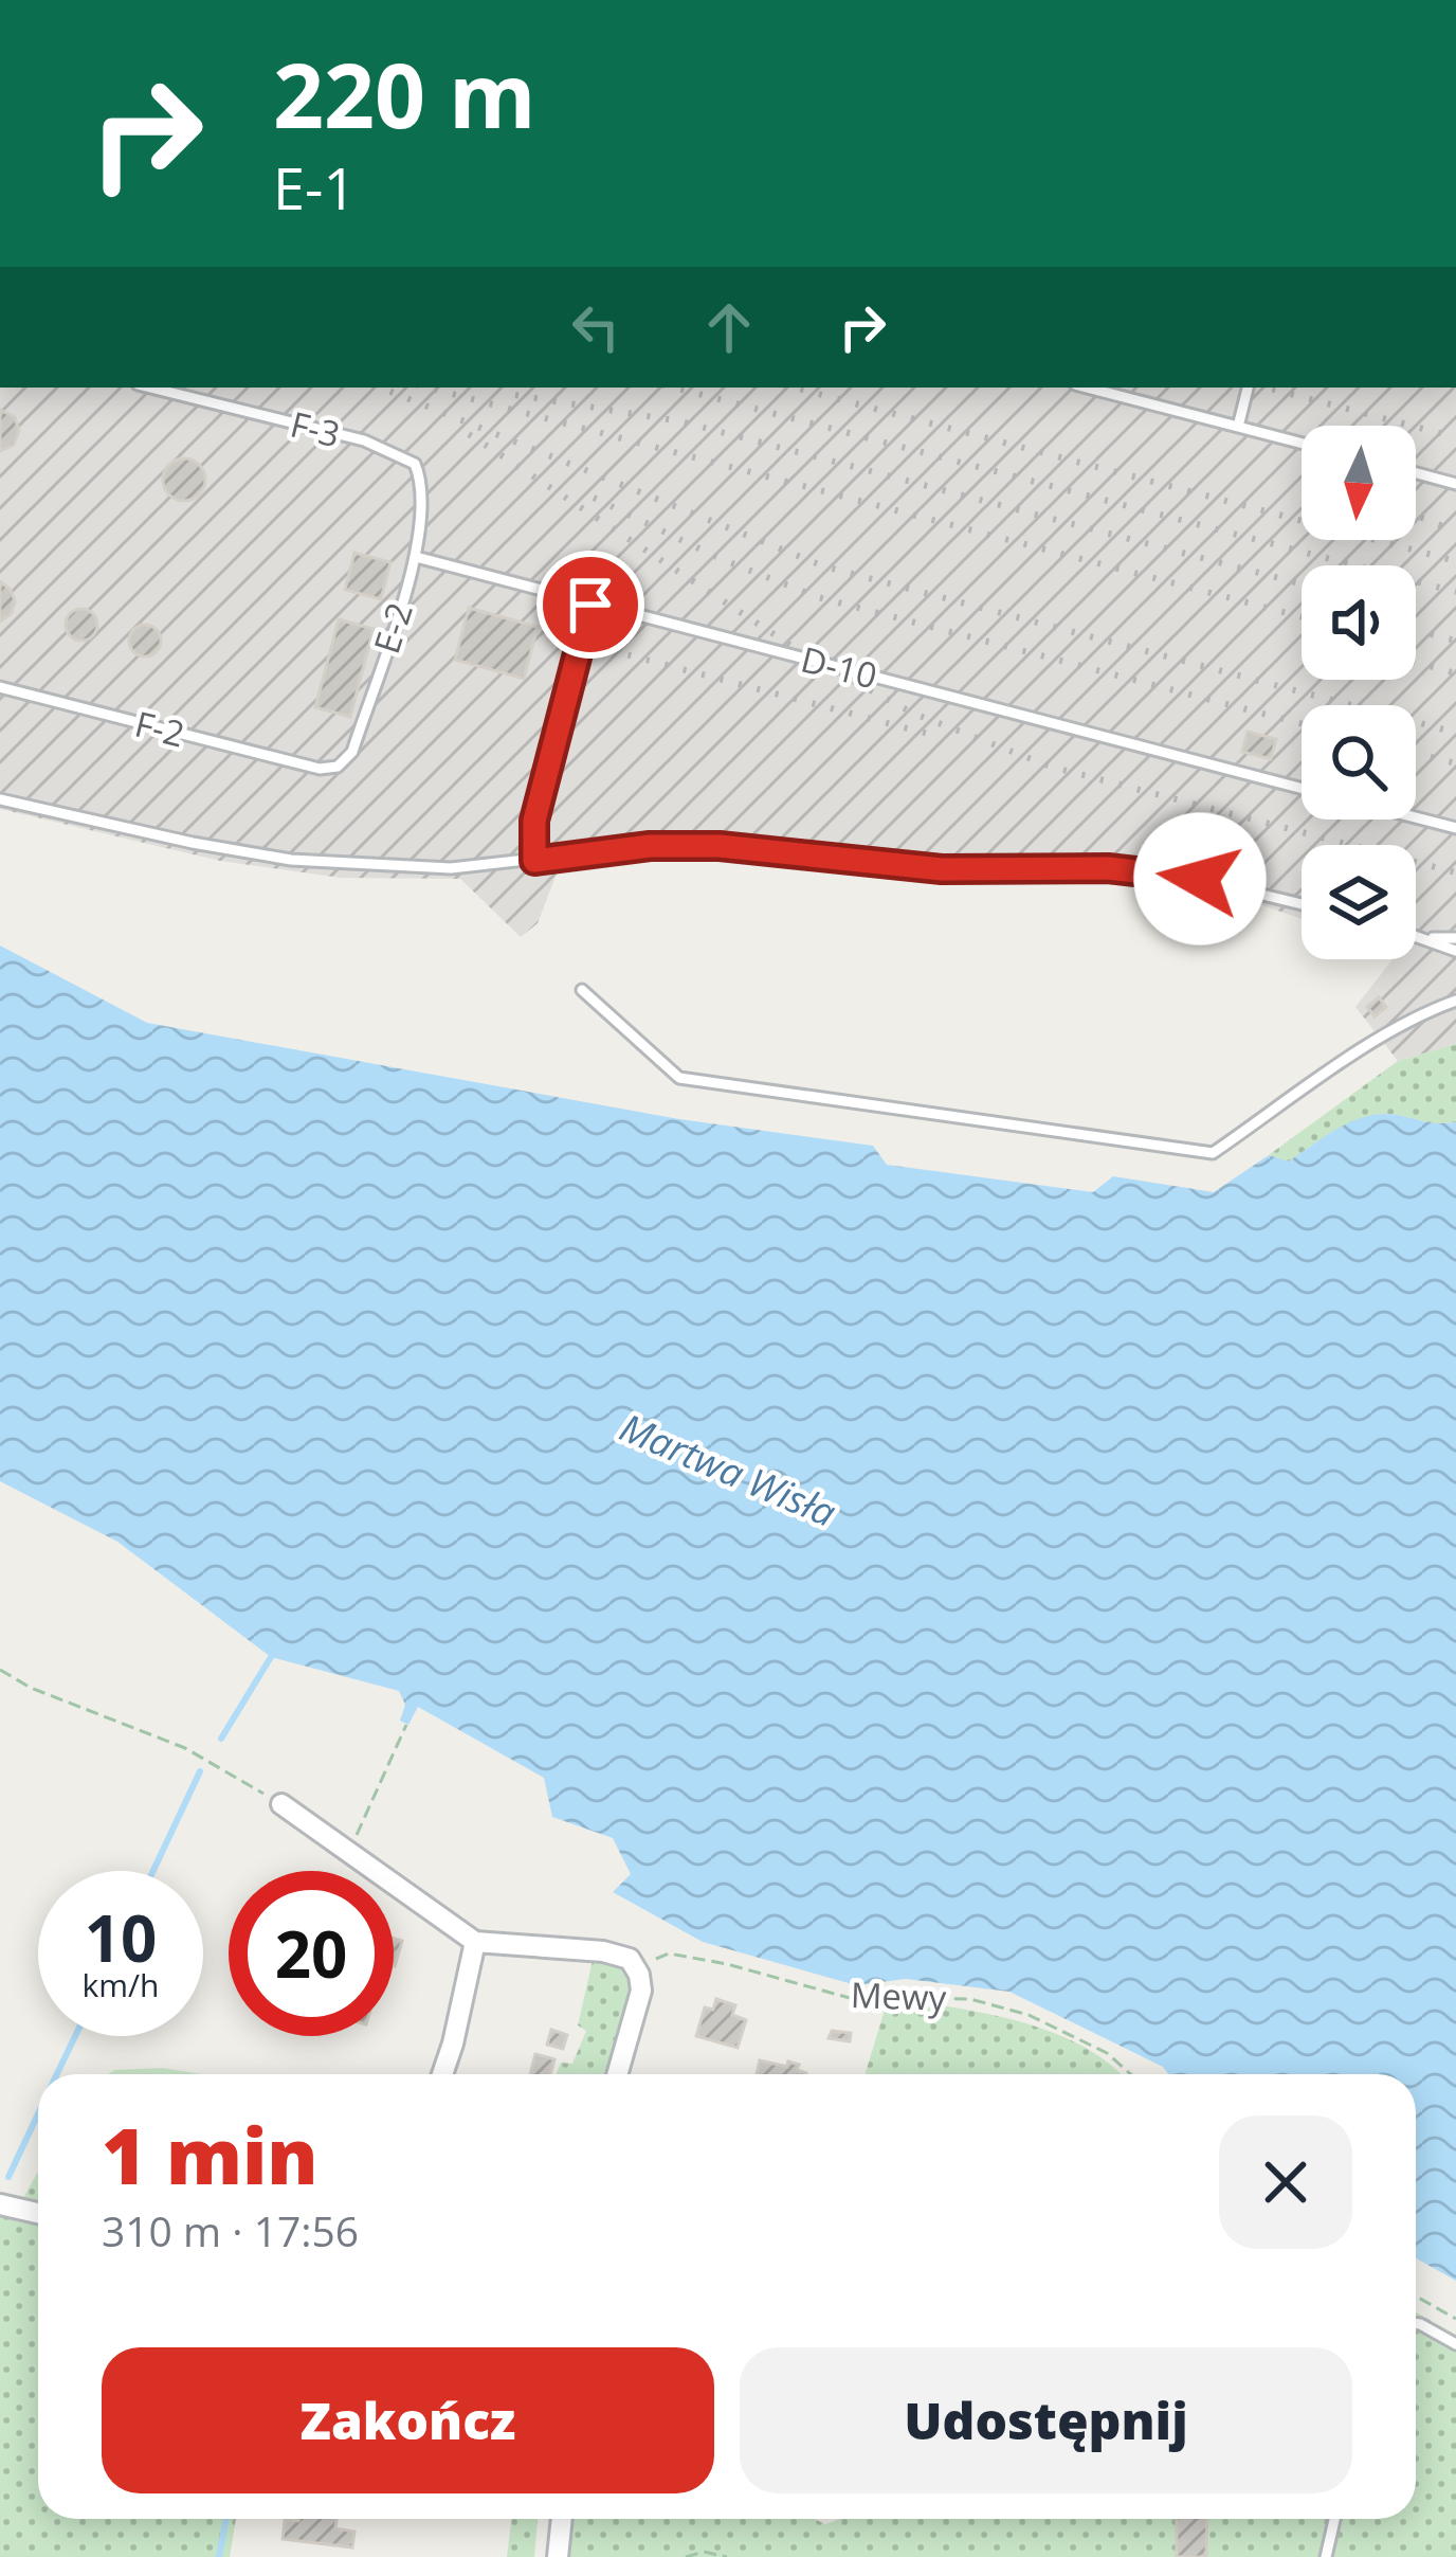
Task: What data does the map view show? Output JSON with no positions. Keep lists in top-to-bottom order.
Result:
{
  "streets": {
    "lane": [
      "F-3",
      "E-2",
      "D-10",
      "F-2"
    ],
    "path": ["Mewy"]
  },
  "crossings": [
    ["F-3", "E-2"],
    ["E-2", "D-10"],
    ["E-2", "F-2"]
  ],
  "water": ["Martwa Wisła"],
  "north": "bottom",
  "page": {
    "turn": ["220 m", "E-1"],
    "speed": "10 km/h",
    "limit": "20",
    "heading": ["1 min", "310 m · 17:56"],
    "buttons": ["Zakończ", "Udostępnij"]
  }
}
